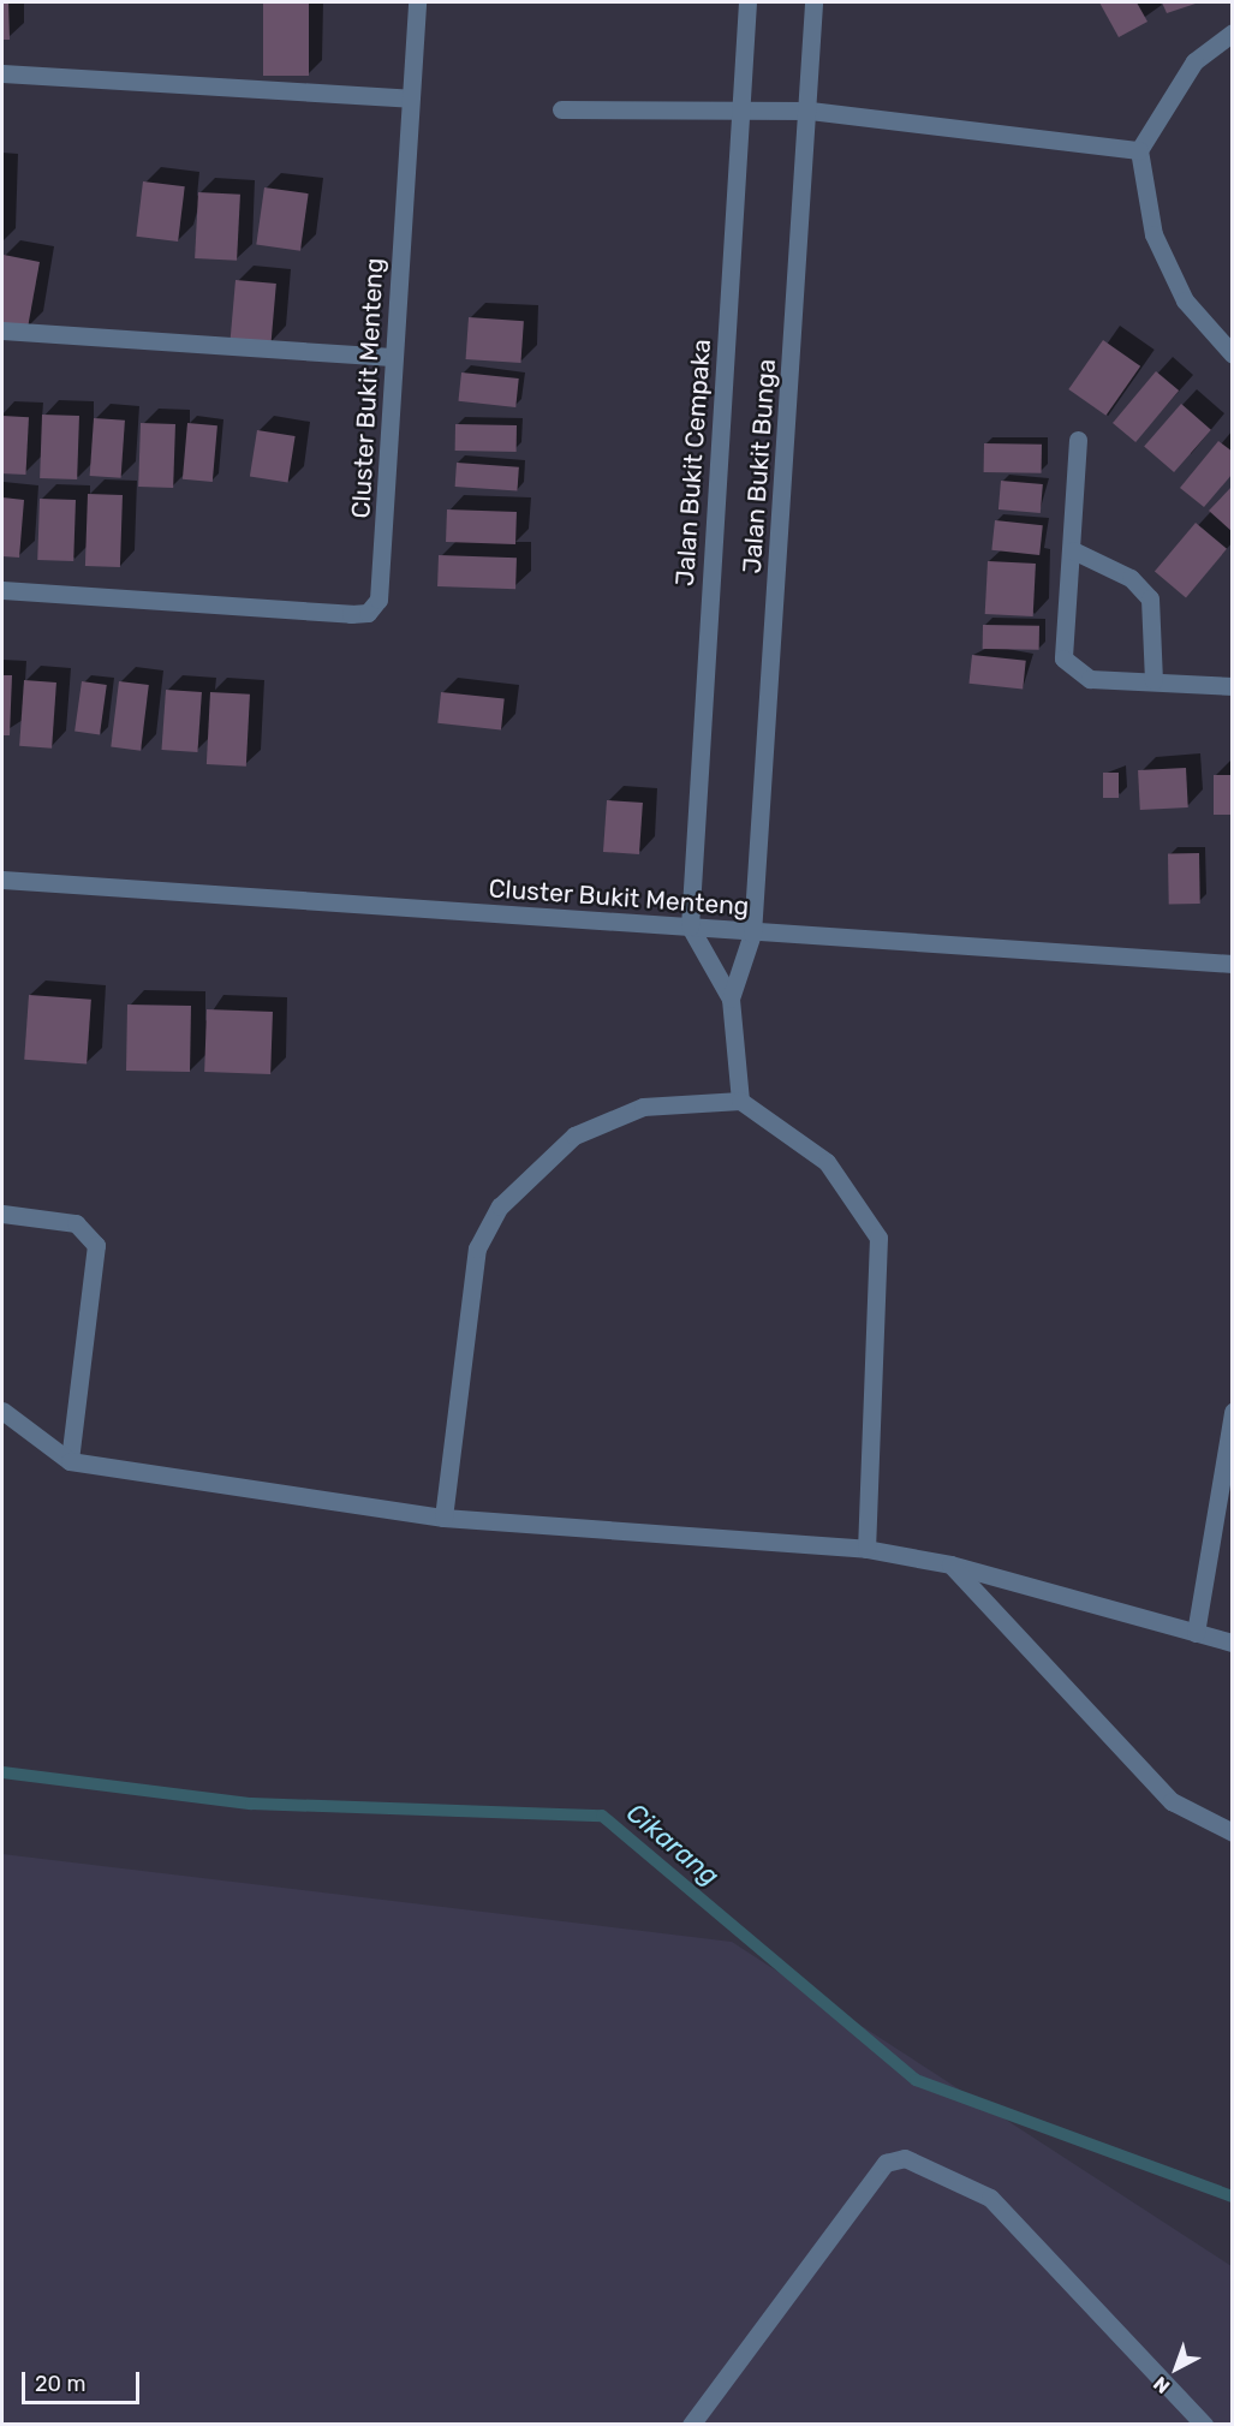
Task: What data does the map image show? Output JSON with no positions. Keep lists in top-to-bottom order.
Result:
{
  "streets": {
    "street": ["Cluster Bukit Menteng", "Jalan Bukit Cempaka", "Jalan Bukit Bunga"]
  },
  "crossings": [
    ["Cluster Bukit Menteng", "Jalan Bukit Cempaka"],
    ["Cluster Bukit Menteng", "Jalan Bukit Bunga"]
  ],
  "water": ["Cikarang"],
  "scale_bar": "20 m",
  "north": "bottom left"
}
